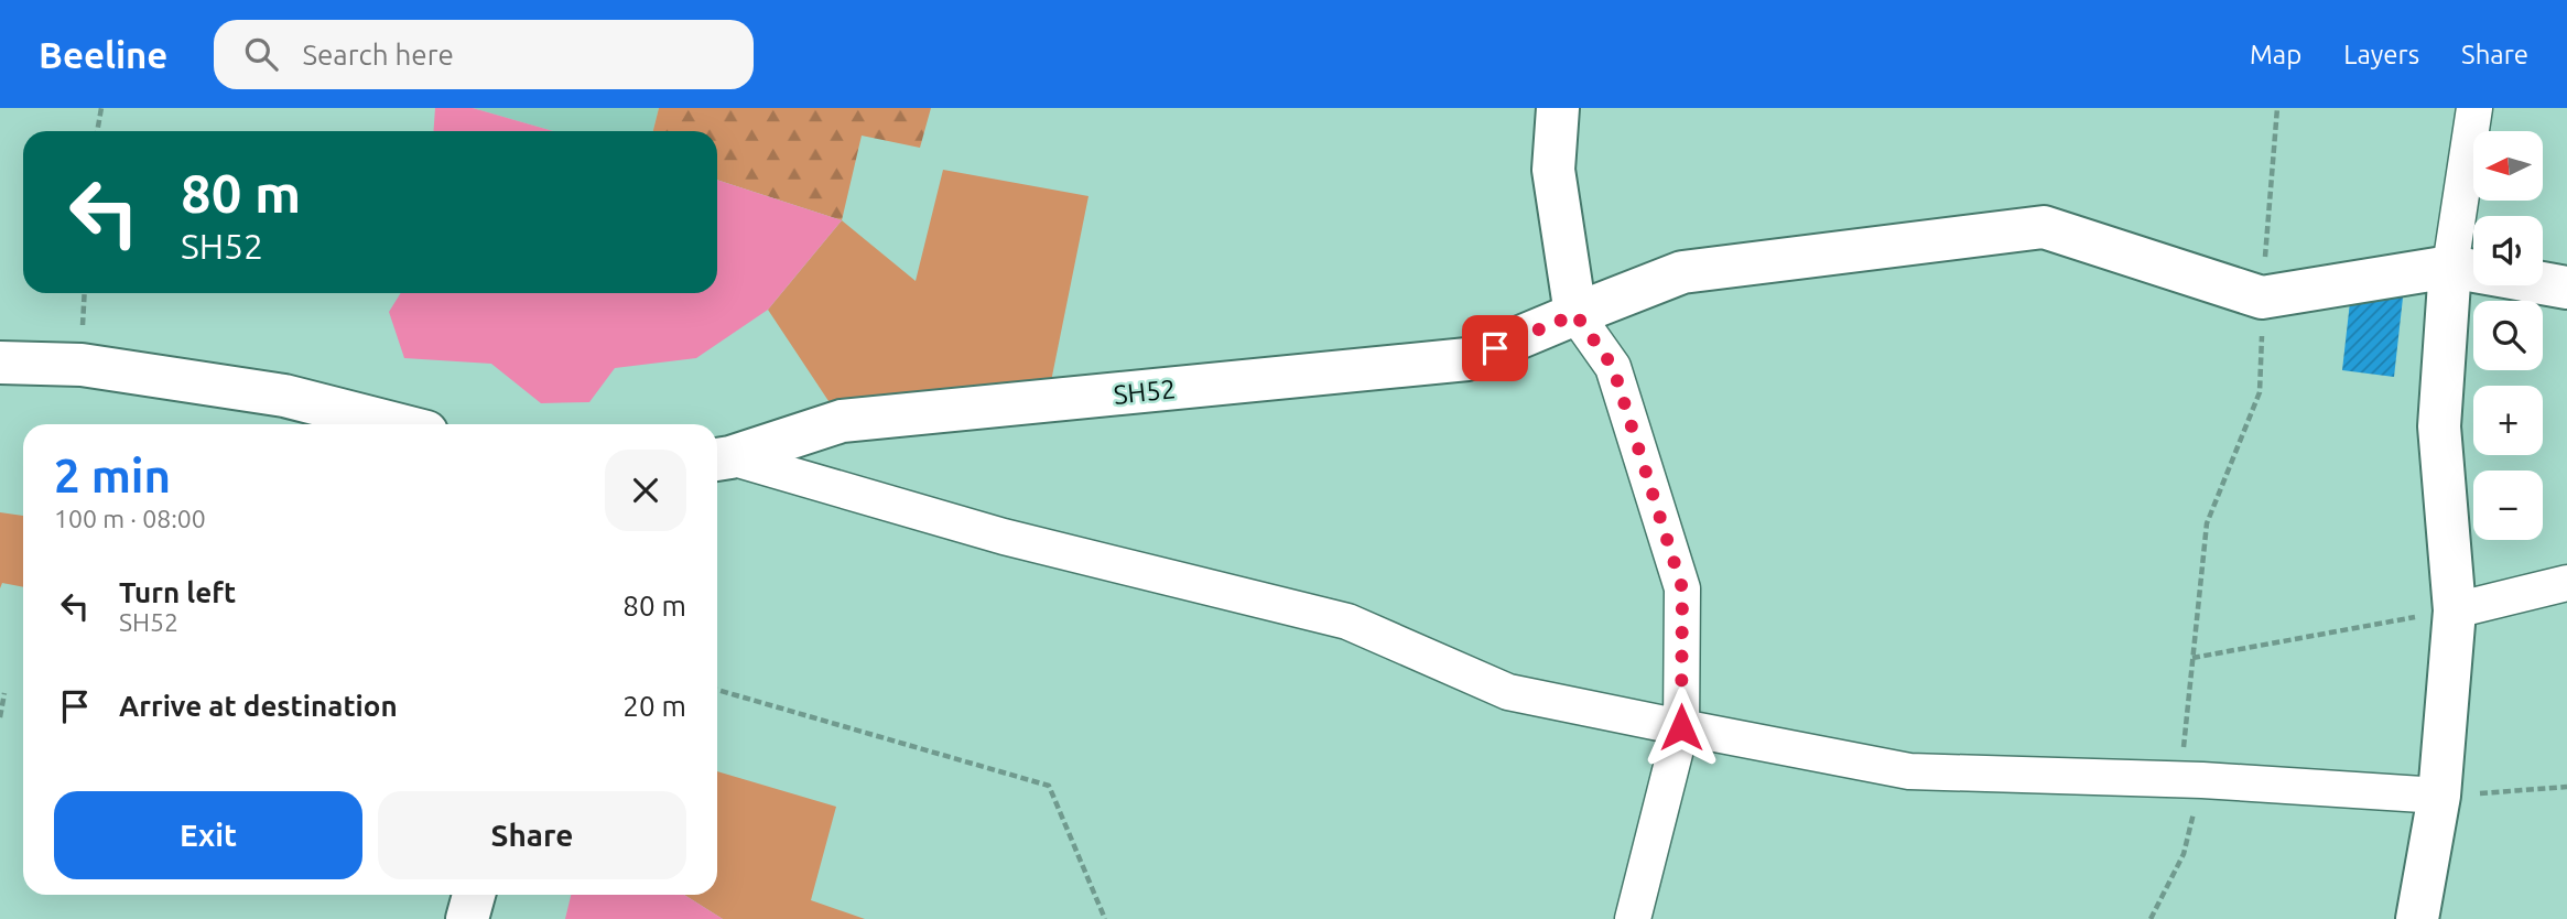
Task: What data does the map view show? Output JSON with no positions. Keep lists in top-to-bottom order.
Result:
{
  "streets": {
    "main road": ["SH52"]
  },
  "north": "left",
  "page": {
    "header": "Beeline",
    "search": "Search here",
    "nav": ["Map", "Layers", "Share"],
    "map_buttons": ["+", "−"],
    "turn": ["80 m", "SH52"],
    "heading": ["2 min", "100 m · 08:00"],
    "list": [
      {
        "name": "Turn left",
        "note": "SH52",
        "value": "80 m"
      },
      {
        "name": "Arrive at destination",
        "value": "20 m"
      }
    ],
    "buttons": ["Exit", "Share"]
  }
}
